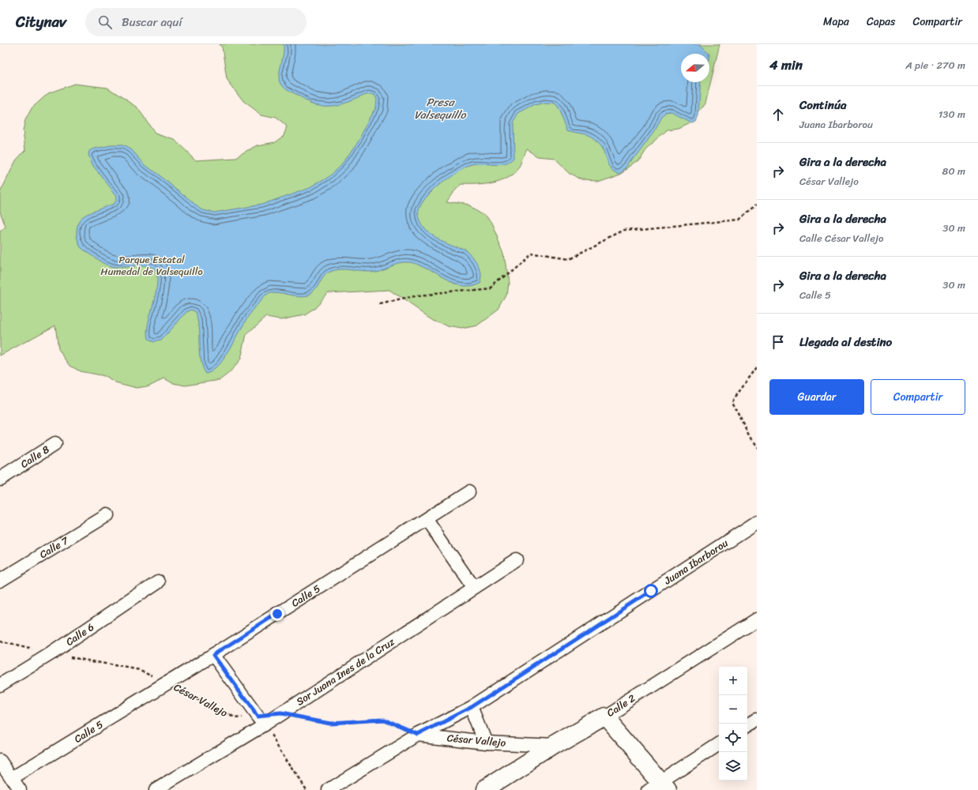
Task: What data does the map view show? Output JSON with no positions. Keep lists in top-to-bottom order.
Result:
{
  "streets": {
    "street": [
      "Calle 8",
      "Calle 7",
      "Juana Ibarborou",
      "Calle 5",
      "Calle 6",
      "Sor Juana Ines de la Cruz",
      "César Vallejo",
      "Calle 2"
    ]
  },
  "crossings": [
    ["Juana Ibarborou", "César Vallejo"],
    ["Calle 5", "César Vallejo"],
    ["Calle 6", "César Vallejo"],
    ["Sor Juana Ines de la Cruz", "César Vallejo"],
    ["César Vallejo", "Calle 2"]
  ],
  "water": ["Presa Valsequillo"],
  "parks": ["Parque Estatal Humedal de Valsequillo"],
  "north": "left",
  "page": {
    "header": "Citynav",
    "search": "Buscar aquí",
    "nav": ["Mapa", "Capas", "Compartir"],
    "heading": ["4 min", "A pie · 270 m"],
    "list": [
      ["Continúa", "Juana Ibarborou", "130 m"],
      ["Gira a la derecha", "César Vallejo", "80 m"],
      ["Gira a la derecha", "Calle César Vallejo", "30 m"],
      ["Gira a la derecha", "Calle 5", "30 m"],
      "Llegada al destino"
    ],
    "buttons": ["Guardar", "Compartir"],
    "map_buttons": ["+", "−"]
  }
}
